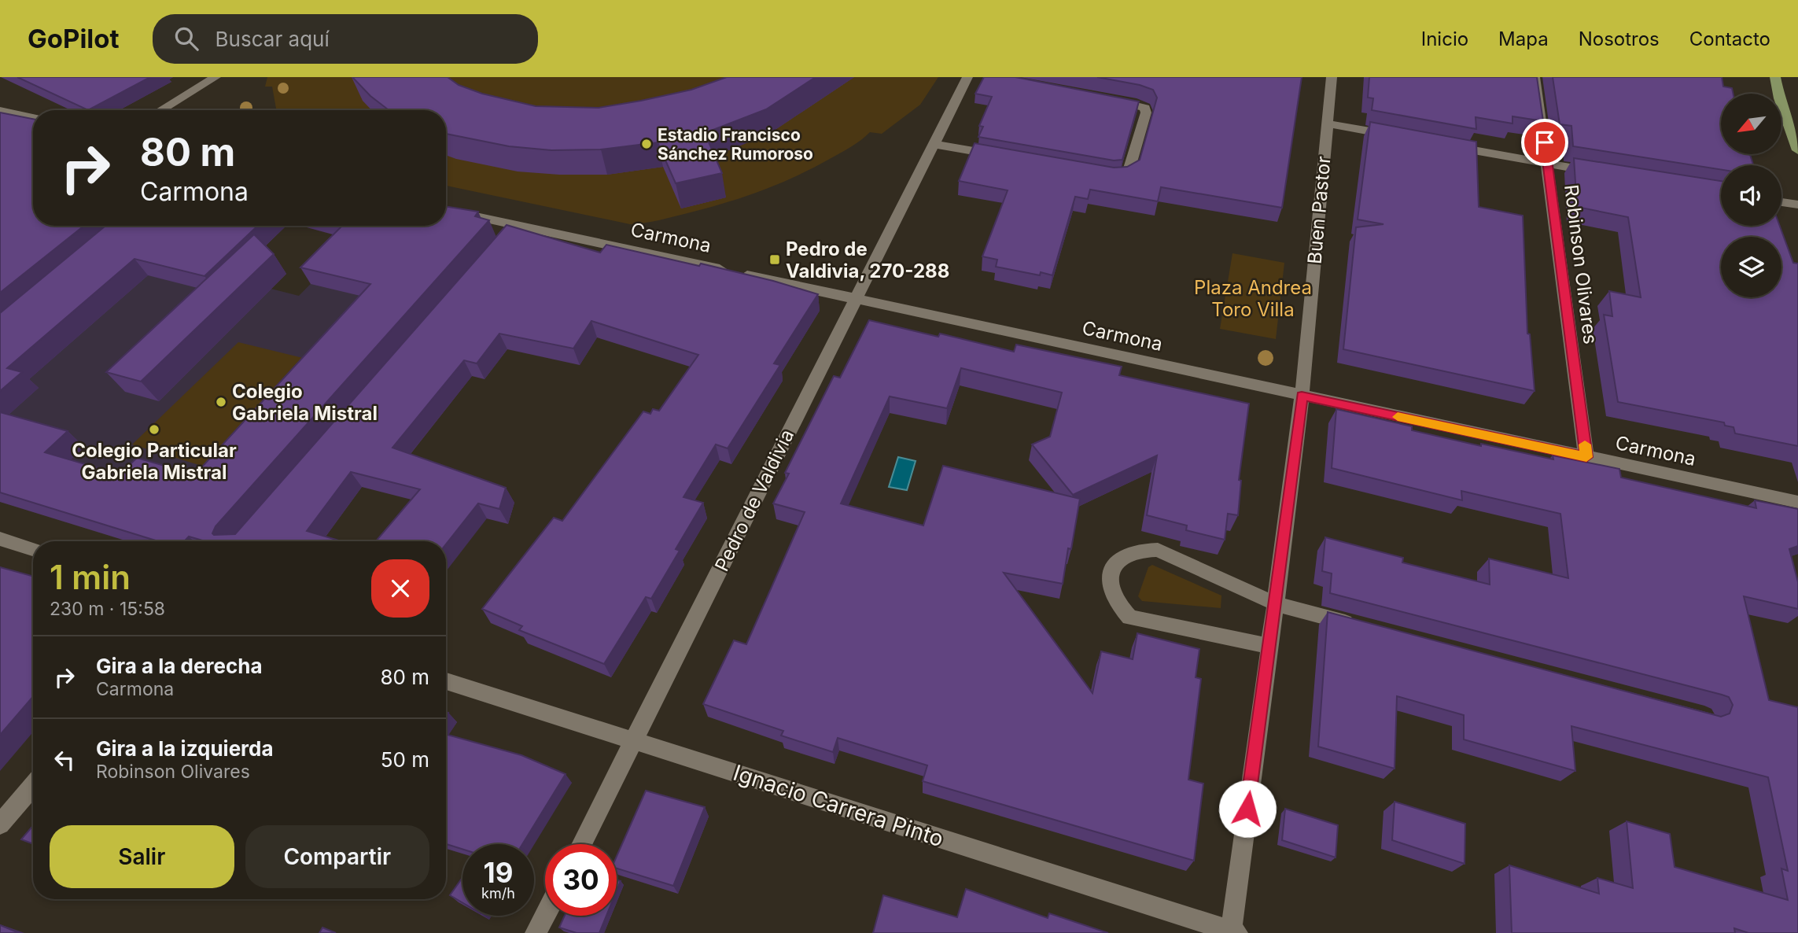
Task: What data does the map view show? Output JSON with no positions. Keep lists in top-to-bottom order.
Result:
{
  "streets": {
    "street": [
      "Buen Pastor",
      "Carmona",
      "Robinson Olivares",
      "Pedro de Valdivia",
      "Ignacio Carrera Pinto"
    ]
  },
  "crossings": [
    ["Buen Pastor", "Carmona"],
    ["Buen Pastor", "Ignacio Carrera Pinto"],
    ["Carmona", "Robinson Olivares"],
    ["Carmona", "Pedro de Valdivia"],
    ["Pedro de Valdivia", "Ignacio Carrera Pinto"]
  ],
  "parks": ["Plaza Andrea Toro Villa"],
  "places": {
    "other": ["Estadio Francisco Sánchez Rumoroso", "Colegio Gabriela Mistral", "Colegio Particular Gabriela Mistral"],
    "transit": ["Pedro de Valdivia, 270-288"]
  },
  "north": "bottom left",
  "page": {
    "header": "GoPilot",
    "search": "Buscar aquí",
    "nav": [
      "Inicio",
      "Mapa",
      "Nosotros",
      "Contacto"
    ],
    "turn": ["80 m", "Carmona"],
    "heading": ["1 min", "230 m · 15:58"],
    "list": [
      {
        "name": "Gira a la derecha",
        "note": "Carmona",
        "value": "80 m"
      },
      {
        "name": "Gira a la izquierda",
        "note": "Robinson Olivares",
        "value": "50 m"
      }
    ],
    "buttons": ["Salir", "Compartir"],
    "speed": "19 km/h",
    "limit": "30"
  }
}
